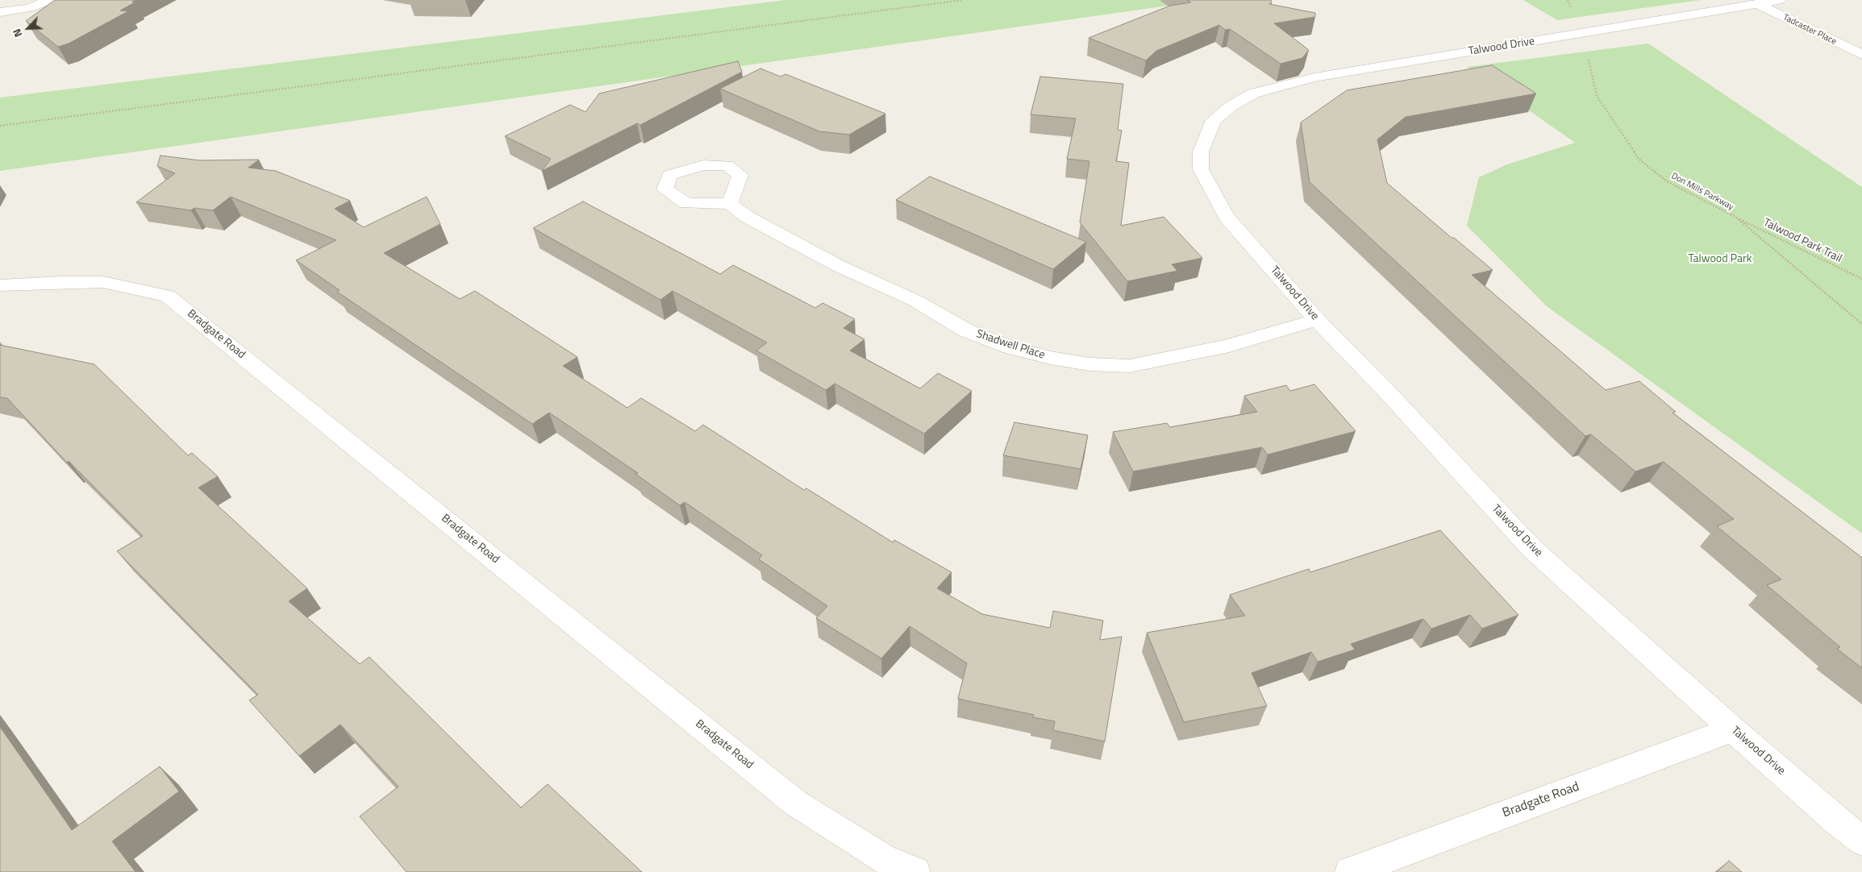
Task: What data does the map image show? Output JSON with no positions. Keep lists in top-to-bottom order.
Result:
{
  "streets": {
    "street": [
      "Tadcaster Place",
      "Talwood Drive",
      "Bradgate Road",
      "Shadwell Place"
    ],
    "path": ["Don Mills Parkway", "Talwood Park Trail"]
  },
  "crossings": [
    ["Tadcaster Place", "Talwood Drive"],
    ["Talwood Drive", "Bradgate Road"],
    ["Talwood Drive", "Shadwell Place"],
    ["Don Mills Parkway", "Talwood Park Trail"]
  ],
  "parks": ["Talwood Park"],
  "north": "bottom left"
}
